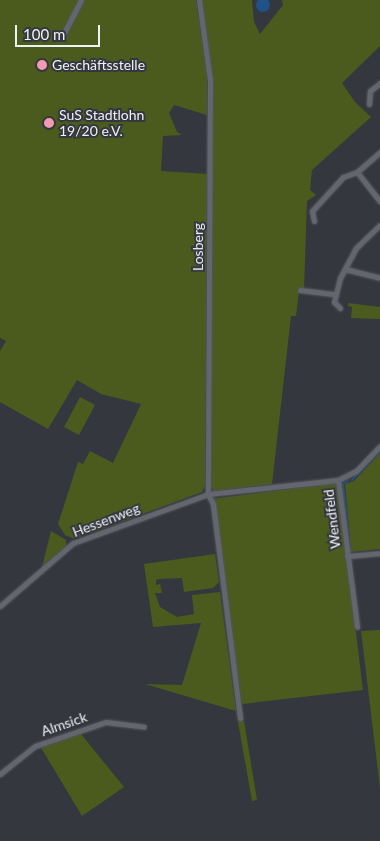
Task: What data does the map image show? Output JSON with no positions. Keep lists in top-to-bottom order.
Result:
{
  "streets": {
    "street": [
      "Losberg",
      "Wendfeld",
      "Hessenweg",
      "Almsick"
    ]
  },
  "crossings": [
    ["Losberg", "Hessenweg"],
    ["Wendfeld", "Hessenweg"]
  ],
  "places": ["Geschäftsstelle", "SuS Stadtlohn 19/20 e.V."],
  "scale_bar": "100 m"
}
